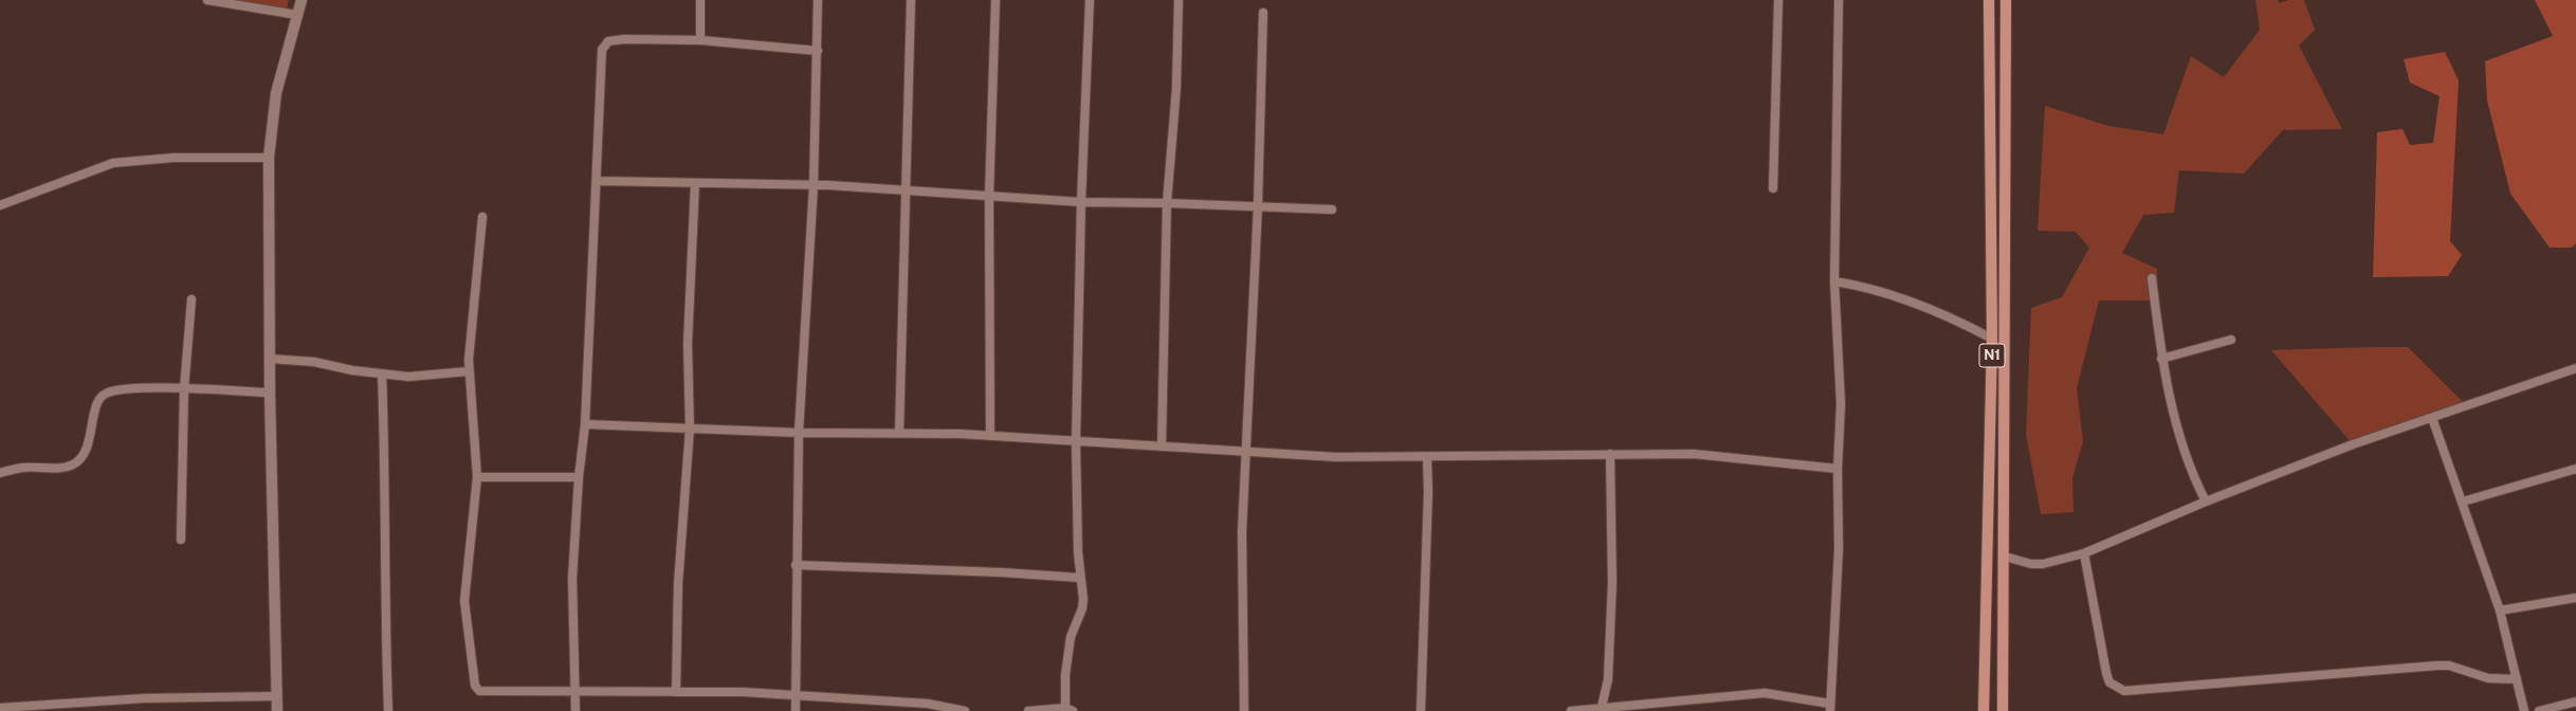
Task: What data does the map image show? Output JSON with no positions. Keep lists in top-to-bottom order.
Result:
{
  "streets": {
    "main road": ["N1"]
  }
}
